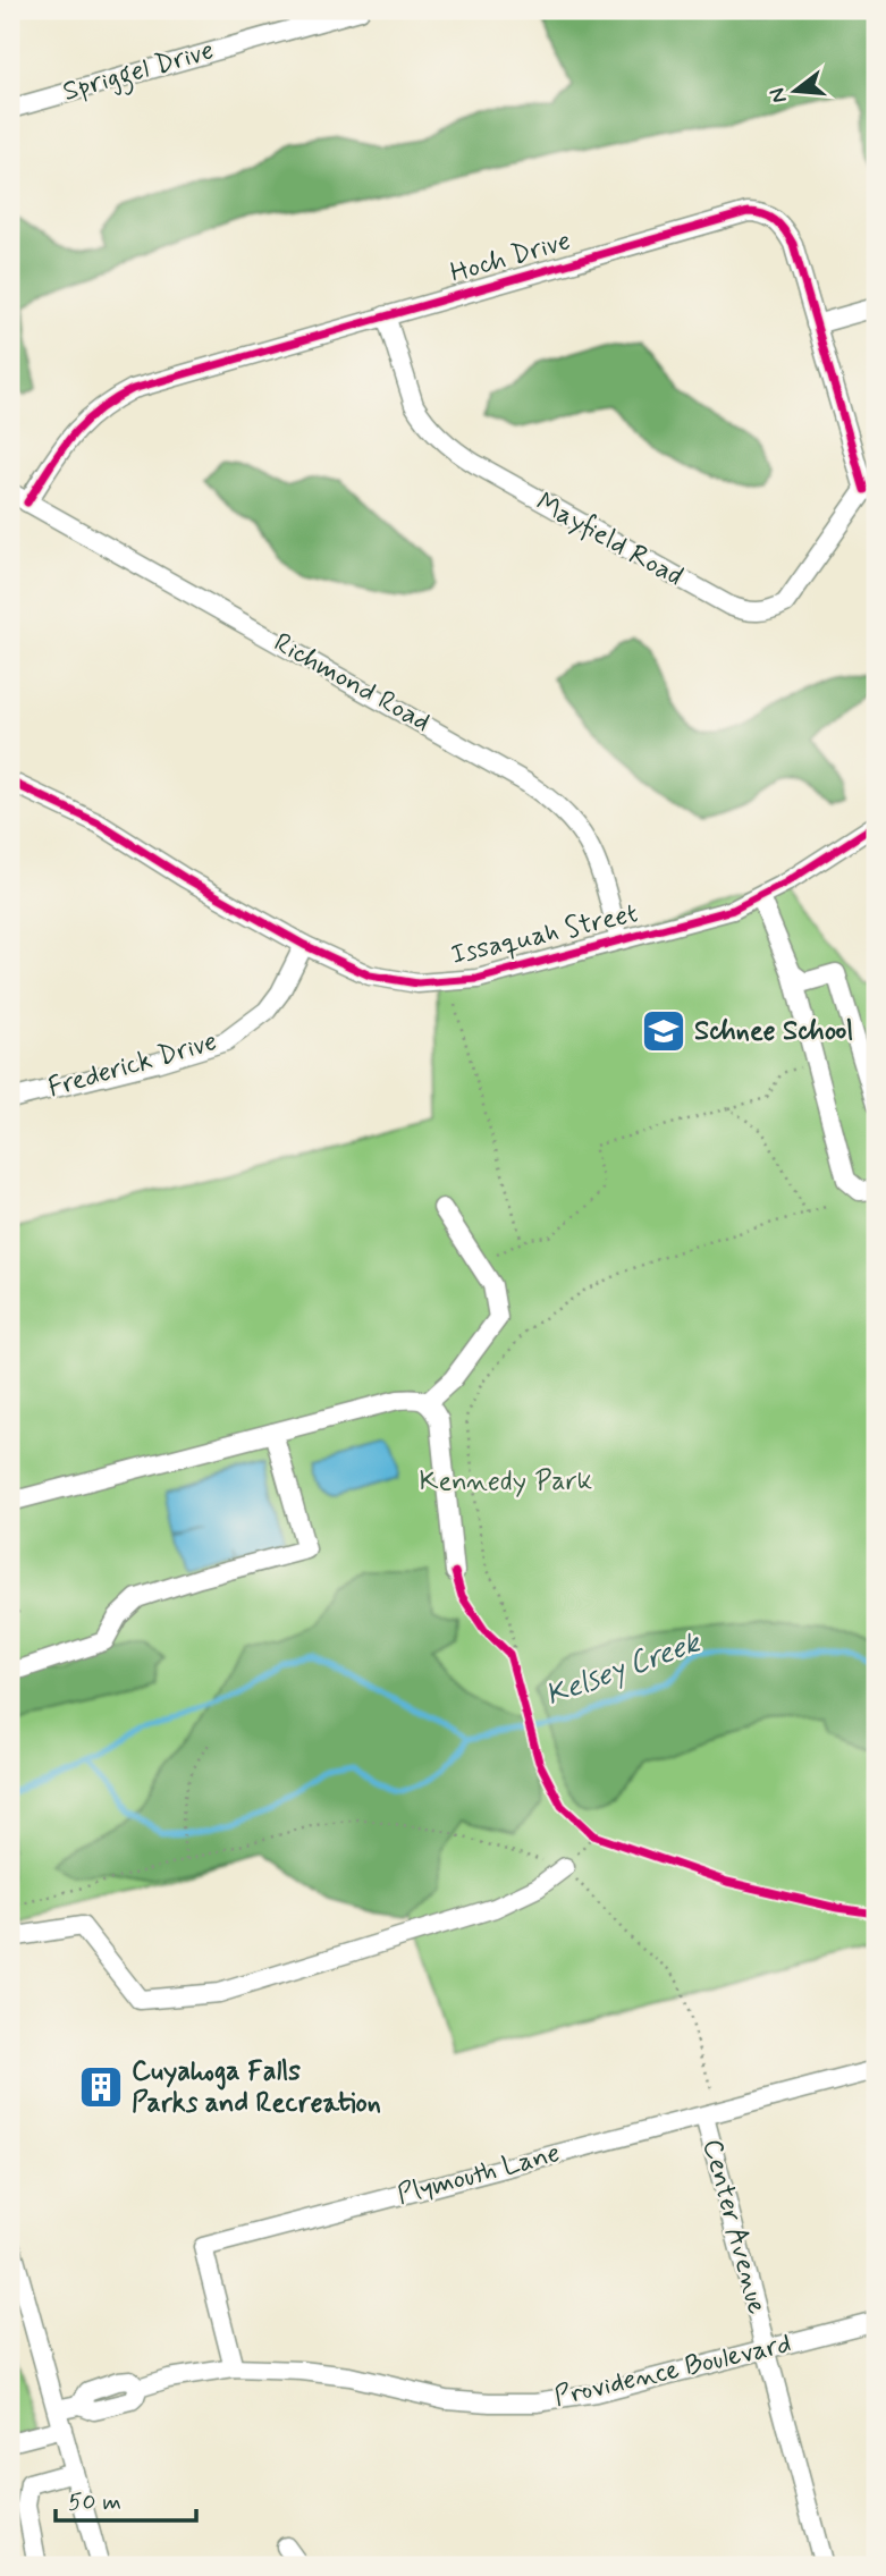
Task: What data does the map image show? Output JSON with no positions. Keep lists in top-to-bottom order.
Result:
{
  "streets": {
    "street": [
      "Spriggel Drive",
      "Hoch Drive",
      "Mayfield Road",
      "Richmond Road",
      "Issaquah Street",
      "Frederick Drive",
      "Plymouth Lane",
      "Center Avenue",
      "Providence Boulevard"
    ]
  },
  "crossings": [
    ["Hoch Drive", "Mayfield Road"],
    ["Hoch Drive", "Richmond Road"],
    ["Richmond Road", "Issaquah Street"],
    ["Issaquah Street", "Frederick Drive"],
    ["Plymouth Lane", "Center Avenue"],
    ["Plymouth Lane", "Providence Boulevard"],
    ["Center Avenue", "Providence Boulevard"]
  ],
  "water": ["Kelsey Creek"],
  "parks": ["Kennedy Park"],
  "places": {
    "school or university": ["Schnee School"],
    "building": ["Cuyahoga Falls Parks and Recreation"]
  },
  "scale_bar": "50 m",
  "north": "left"
}
